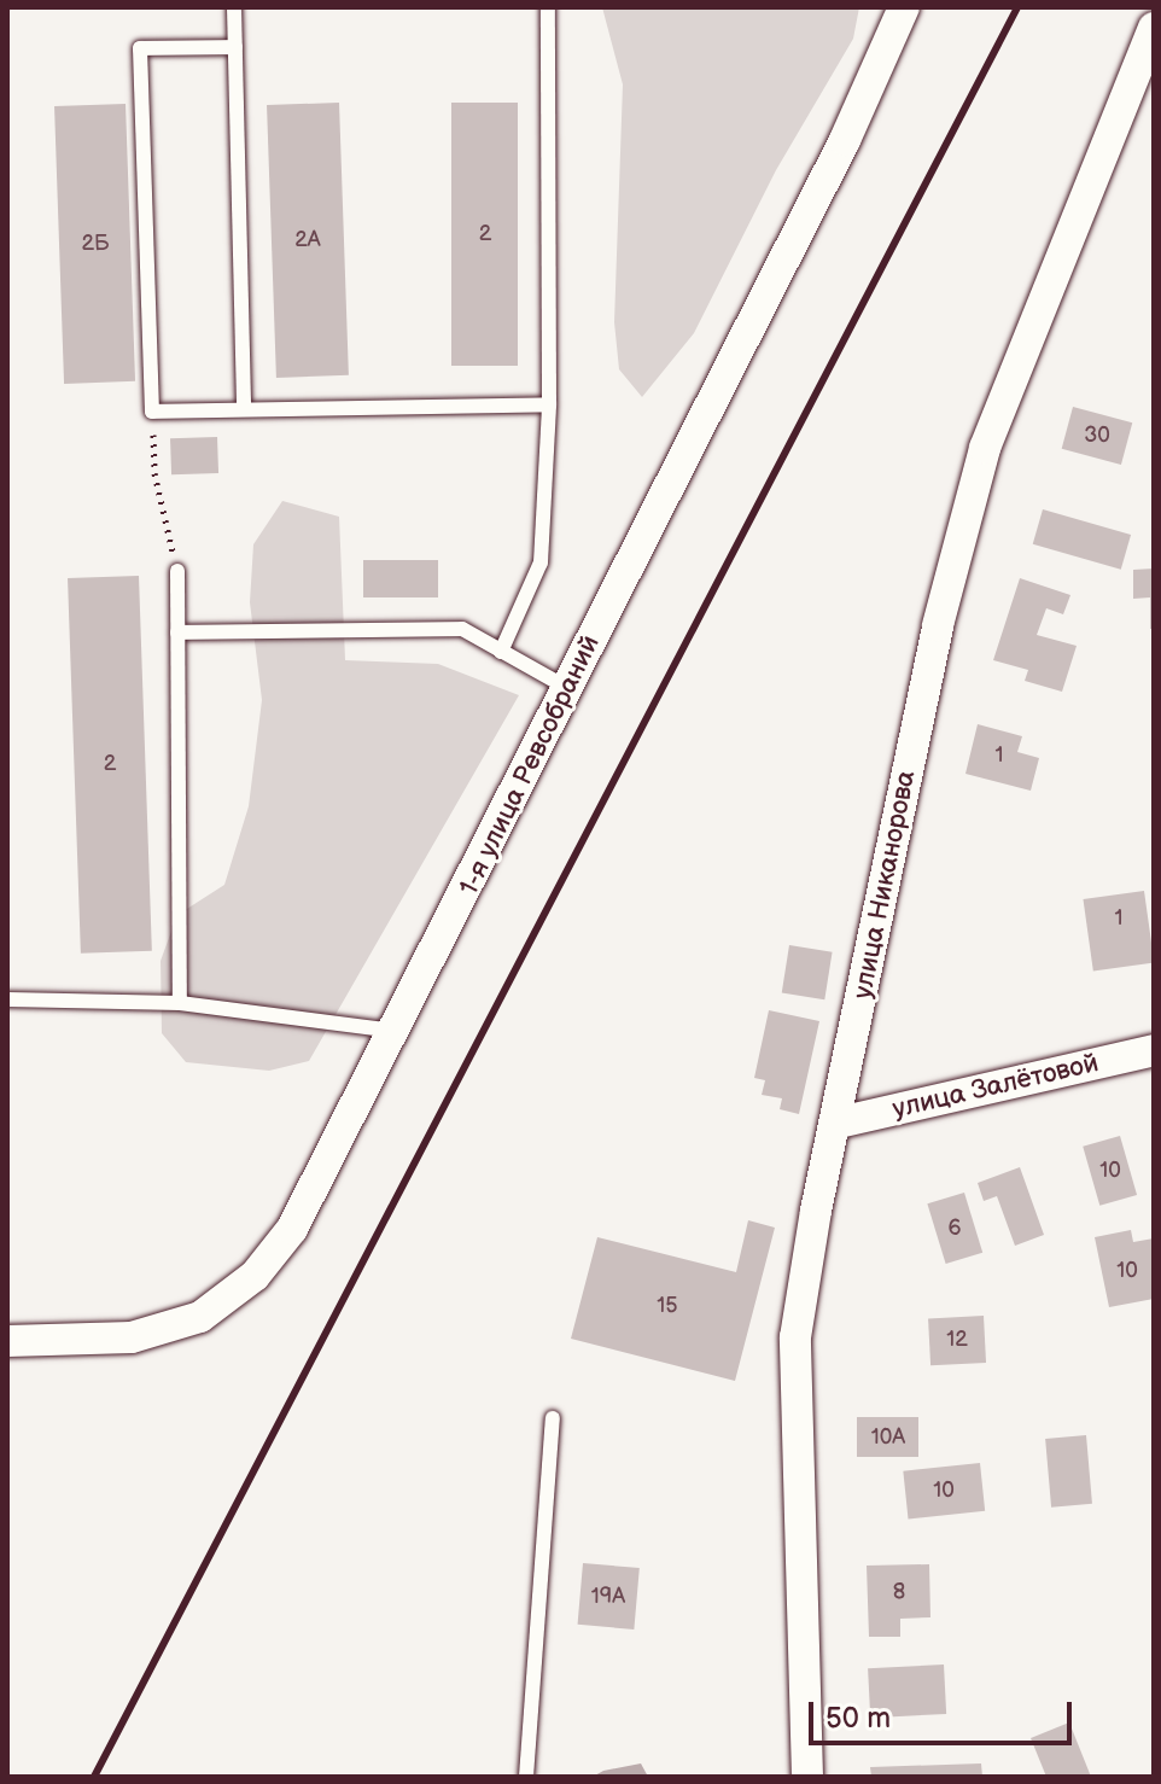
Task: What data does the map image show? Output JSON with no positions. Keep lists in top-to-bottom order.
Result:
{
  "streets": {
    "street": ["1-я улица Ревсобраний", "улица Никанорова", "улица Залётовой"]
  },
  "crossings": [
    ["улица Никанорова", "улица Залётовой"]
  ],
  "house_numbers": [
    "2",
    "2А",
    "2Б",
    "30",
    "1",
    "2",
    "1",
    "10",
    "6",
    "10",
    "15",
    "12",
    "10А",
    "10",
    "8",
    "19А"
  ],
  "scale_bar": "50 m"
}
